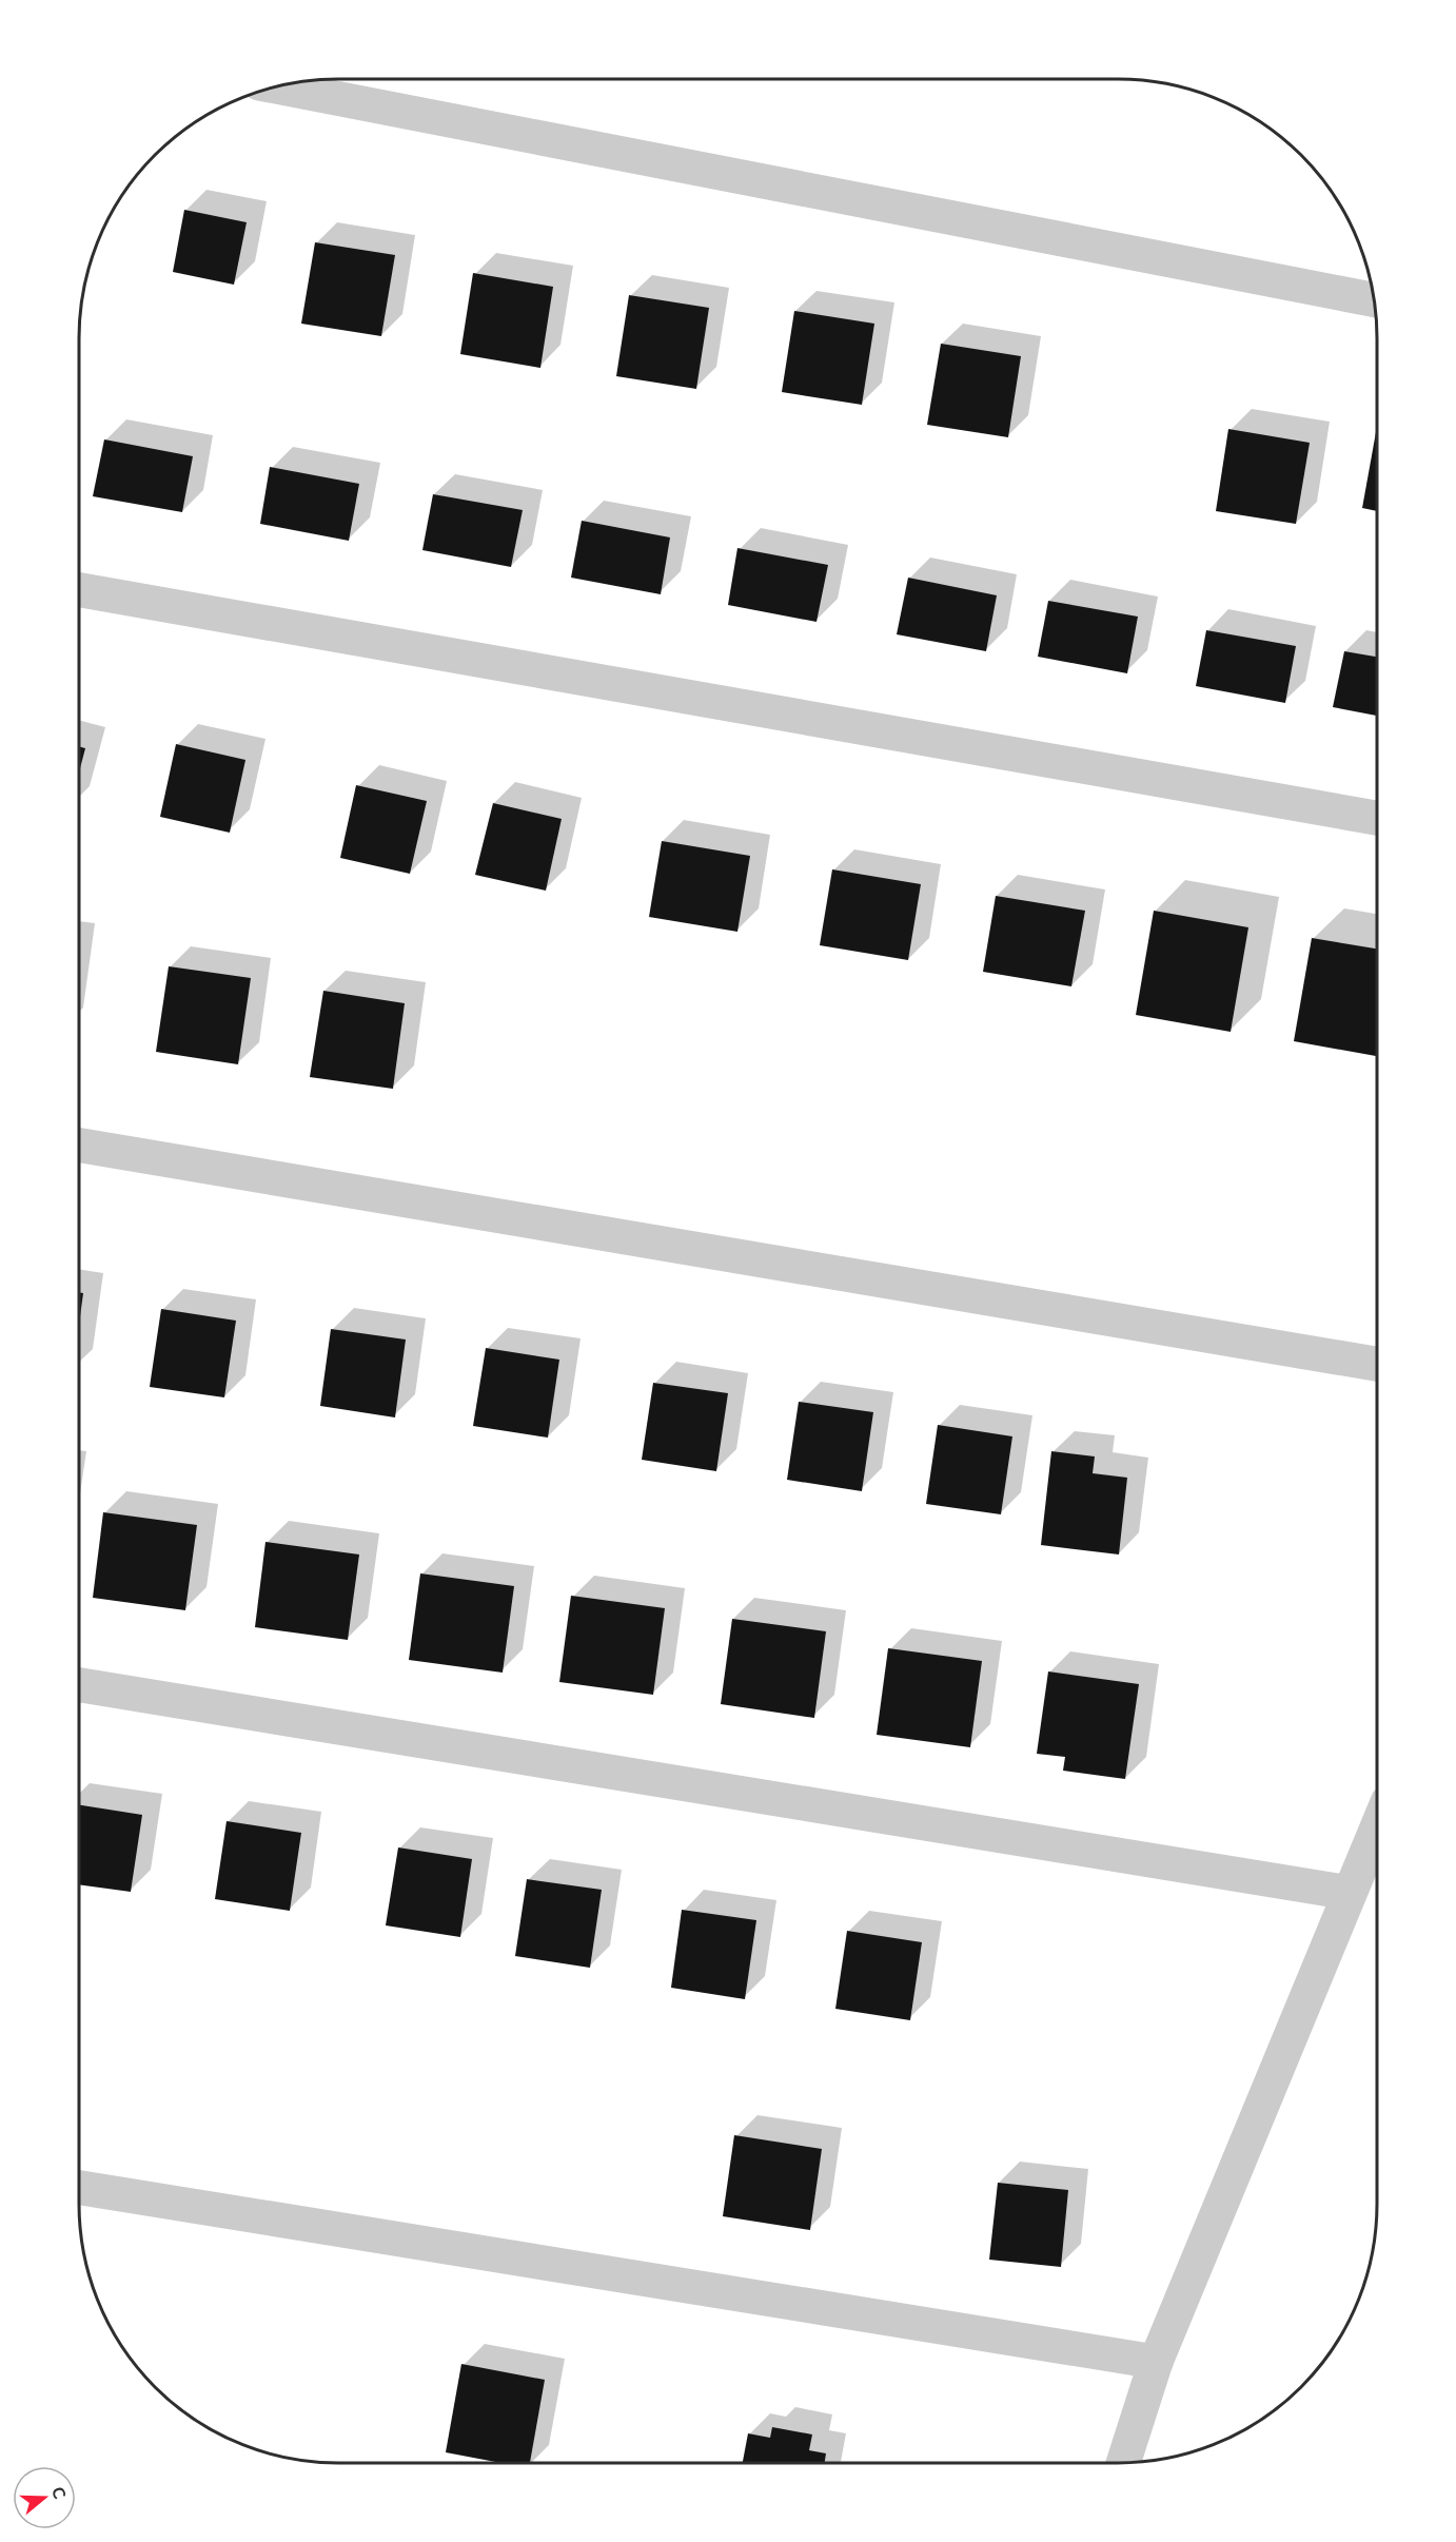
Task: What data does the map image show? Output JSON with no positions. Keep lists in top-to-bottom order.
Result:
{
  "north": "right"
}
